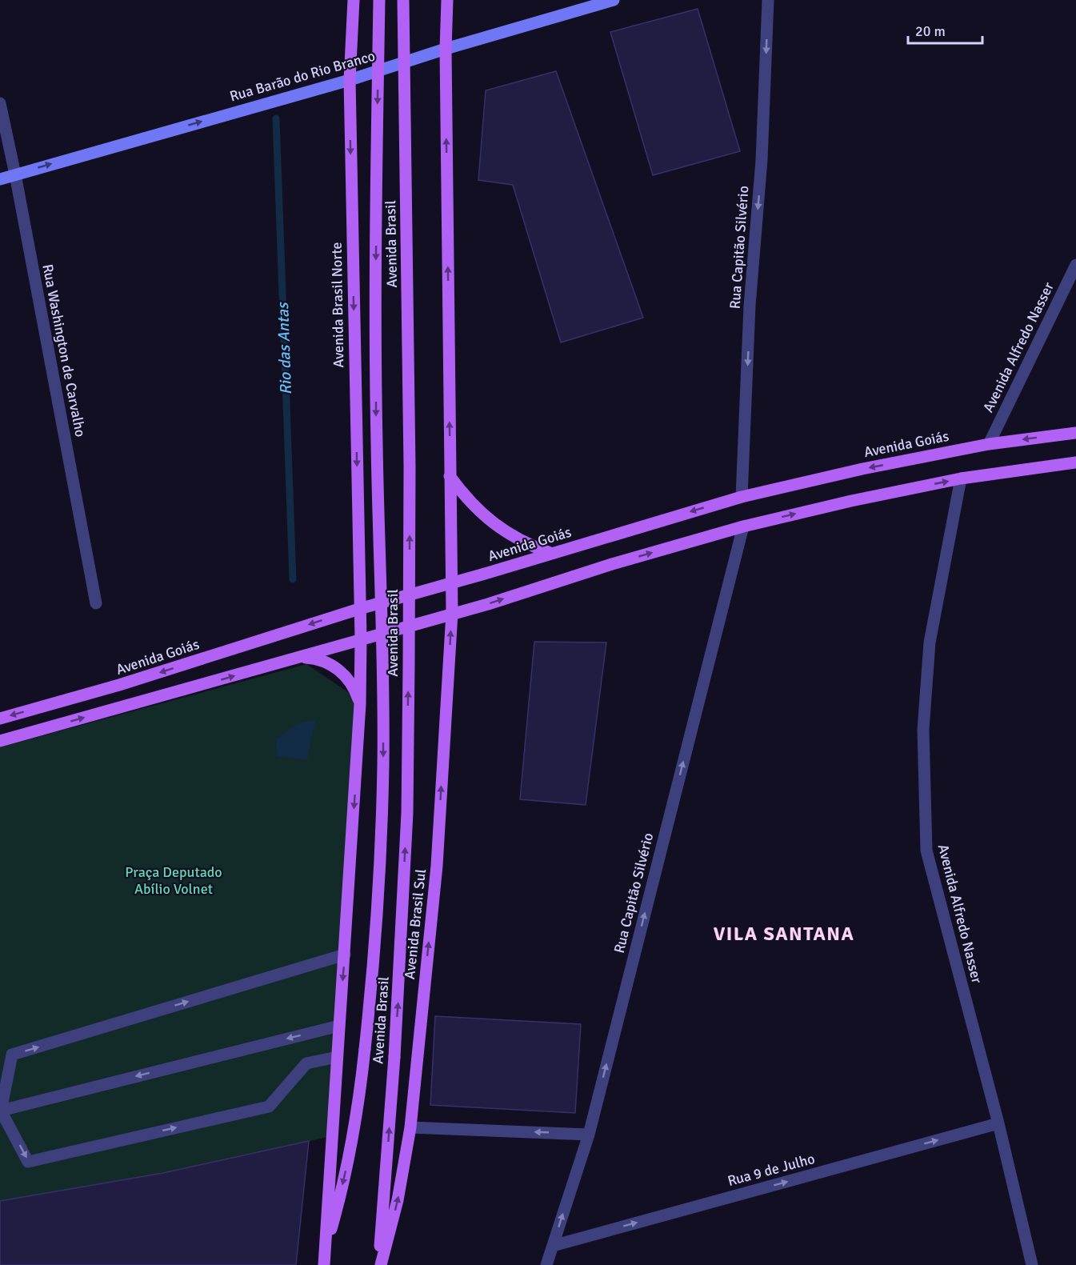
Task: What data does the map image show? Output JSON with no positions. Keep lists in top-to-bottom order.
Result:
{
  "streets": {
    "main road": [
      "Rua Barão do Rio Branco",
      "Avenida Brasil",
      "Avenida Brasil Norte",
      "Avenida Goiás",
      "Avenida Brasil Sul"
    ],
    "street": [
      "Rua Capitão Silvério",
      "Avenida Alfredo Nasser",
      "Rua Washington de Carvalho",
      "Rua 9 de Julho"
    ]
  },
  "crossings": [
    ["Rua Barão do Rio Branco", "Avenida Brasil Norte"],
    ["Rua Barão do Rio Branco", "Rua Washington de Carvalho"],
    ["Avenida Brasil", "Avenida Brasil Sul"],
    ["Rua Capitão Silvério", "Avenida Goiás"],
    ["Rua Capitão Silvério", "Rua 9 de Julho"],
    ["Avenida Brasil Norte", "Avenida Goiás"],
    ["Avenida Alfredo Nasser", "Avenida Goiás"],
    ["Avenida Alfredo Nasser", "Rua 9 de Julho"],
    ["Avenida Goiás", "Avenida Brasil Sul"]
  ],
  "one_way": ["Rua Barão do Rio Branco", "Rua 9 de Julho"],
  "districts": ["VILA SANTANA"],
  "water": ["Rio das Antas"],
  "parks": ["Praça Deputado Abílio Volnet"],
  "scale_bar": "20 m"
}
